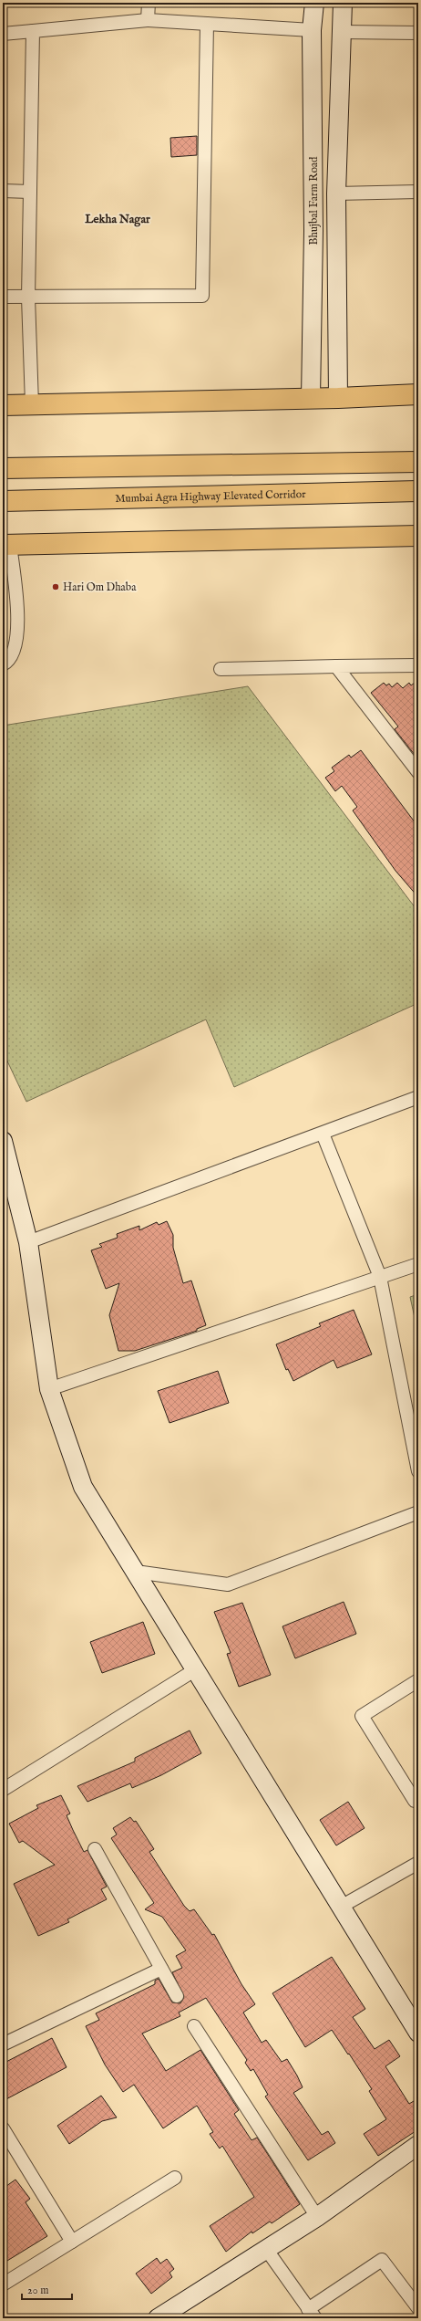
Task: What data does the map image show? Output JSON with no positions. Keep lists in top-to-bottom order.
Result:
{
  "streets": {
    "main road": ["Mumbai Agra Highway Elevated Corridor"],
    "street": ["Bhujbal Farm Road"]
  },
  "districts": ["Lekha Nagar"],
  "places": ["Hari Om Dhaba"],
  "scale_bar": "20 m"
}
